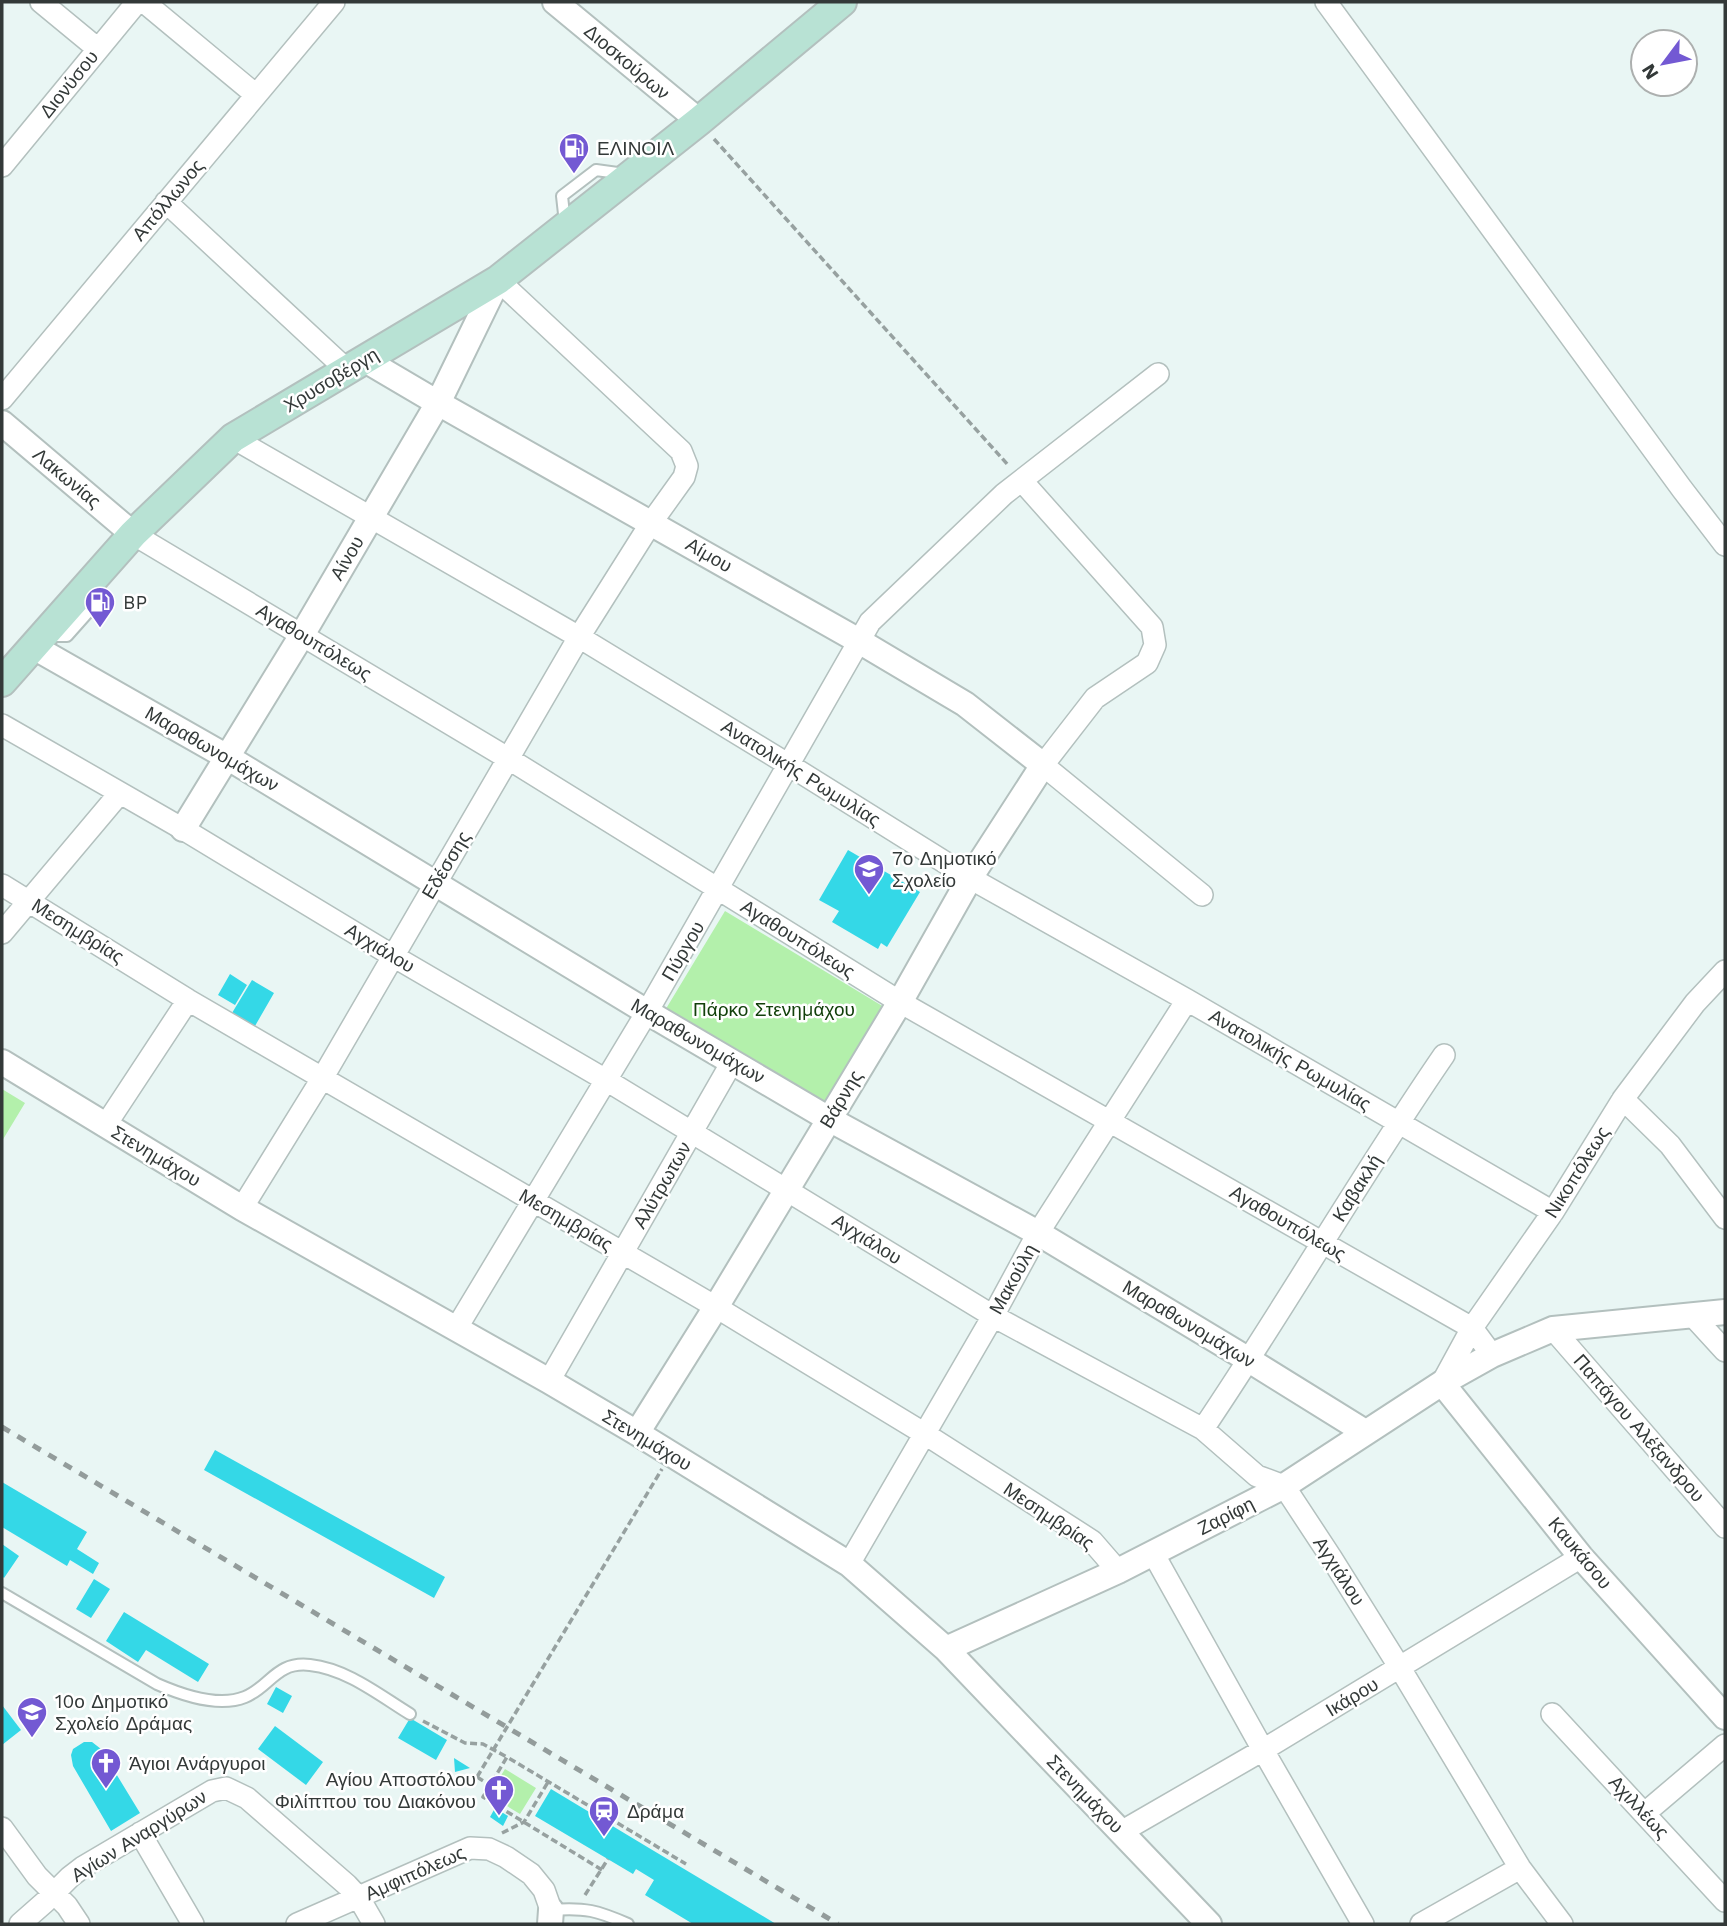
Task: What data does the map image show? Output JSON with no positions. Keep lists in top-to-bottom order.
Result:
{
  "streets": {
    "main road": ["Χρυσοβέργη"],
    "street": [
      "Διοσκούρων",
      "Διονύσου",
      "Απόλλωνος",
      "Λακωνίας",
      "Αίμου",
      "Αίνου",
      "Αγαθουπόλεως",
      "Μαραθωνομάχων",
      "Ανατολικής Ρωμυλίας",
      "Εδέσσης",
      "Μεσημβρίας",
      "Αγχιάλου",
      "Πύργου",
      "Βάρνης",
      "Στενημάχου",
      "Νικοπόλεως",
      "Αλύτρωτων",
      "Καβακλή",
      "Μακούλη",
      "Παπάγου Αλέξανδρου",
      "Ζαρίφη",
      "Καυκάσου",
      "Ικάρου",
      "Αχιλλέως",
      "Αγίων Αναργύρων",
      "Αμφιπόλεως"
    ]
  },
  "crossings": [
    ["Διοσκούρων", "Χρυσοβέργη"],
    ["Χρυσοβέργη", "Λακωνίας"],
    ["Χρυσοβέργη", "Αίμου"],
    ["Χρυσοβέργη", "Αίνου"],
    ["Χρυσοβέργη", "Αγαθουπόλεως"],
    ["Χρυσοβέργη", "Μαραθωνομάχων"],
    ["Χρυσοβέργη", "Ανατολικής Ρωμυλίας"],
    ["Χρυσοβέργη", "Εδέσσης"],
    ["Λακωνίας", "Αγαθουπόλεως"],
    ["Αίμου", "Αίνου"],
    ["Αίμου", "Εδέσσης"],
    ["Αίμου", "Πύργου"],
    ["Αίμου", "Βάρνης"],
    ["Αίνου", "Αγαθουπόλεως"],
    ["Αίνου", "Μαραθωνομάχων"],
    ["Αίνου", "Ανατολικής Ρωμυλίας"],
    ["Αίνου", "Εδέσσης"],
    ["Αίνου", "Αγχιάλου"],
    ["Αγαθουπόλεως", "Εδέσσης"],
    ["Αγαθουπόλεως", "Πύργου"],
    ["Αγαθουπόλεως", "Βάρνης"],
    ["Αγαθουπόλεως", "Νικοπόλεως"],
    ["Αγαθουπόλεως", "Καβακλή"],
    ["Αγαθουπόλεως", "Μακούλη"],
    ["Μαραθωνομάχων", "Εδέσσης"],
    ["Μαραθωνομάχων", "Πύργου"],
    ["Μαραθωνομάχων", "Βάρνης"],
    ["Μαραθωνομάχων", "Αλύτρωτων"],
    ["Μαραθωνομάχων", "Καβακλή"],
    ["Μαραθωνομάχων", "Μακούλη"],
    ["Μαραθωνομάχων", "Ζαρίφη"],
    ["Ανατολικής Ρωμυλίας", "Εδέσσης"],
    ["Ανατολικής Ρωμυλίας", "Πύργου"],
    ["Ανατολικής Ρωμυλίας", "Βάρνης"],
    ["Ανατολικής Ρωμυλίας", "Νικοπόλεως"],
    ["Ανατολικής Ρωμυλίας", "Καβακλή"],
    ["Ανατολικής Ρωμυλίας", "Μακούλη"],
    ["Εδέσσης", "Μεσημβρίας"],
    ["Εδέσσης", "Αγχιάλου"],
    ["Εδέσσης", "Στενημάχου"],
    ["Μεσημβρίας", "Πύργου"],
    ["Μεσημβρίας", "Βάρνης"],
    ["Μεσημβρίας", "Αλύτρωτων"],
    ["Μεσημβρίας", "Μακούλη"],
    ["Μεσημβρίας", "Ζαρίφη"],
    ["Αγχιάλου", "Πύργου"],
    ["Αγχιάλου", "Βάρνης"],
    ["Αγχιάλου", "Αλύτρωτων"],
    ["Αγχιάλου", "Καβακλή"],
    ["Αγχιάλου", "Μακούλη"],
    ["Αγχιάλου", "Ζαρίφη"],
    ["Αγχιάλου", "Ικάρου"],
    ["Πύργου", "Στενημάχου"],
    ["Βάρνης", "Στενημάχου"],
    ["Στενημάχου", "Αλύτρωτων"],
    ["Στενημάχου", "Μακούλη"],
    ["Στενημάχου", "Ζαρίφη"],
    ["Στενημάχου", "Ικάρου"],
    ["Νικοπόλεως", "Ζαρίφη"],
    ["Νικοπόλεως", "Καυκάσου"],
    ["Παπάγου Αλέξανδρου", "Ζαρίφη"],
    ["Ζαρίφη", "Καυκάσου"],
    ["Καυκάσου", "Ικάρου"],
    ["Αγίων Αναργύρων", "Αμφιπόλεως"]
  ],
  "parks": ["Πάρκο Στενημάχου"],
  "places": {
    "fuel station": ["ΕΛΙΝΟΙΛ", "BP"],
    "school or university": ["7ο Δημοτικό Σχολείο", "10ο Δημοτικό Σχολείο Δράμας"],
    "church": ["Άγιοι Ανάργυροι", "Αγίου Αποστόλου Φιλίππου του Διακόνου"],
    "station": ["Δράμα"]
  },
  "north": "bottom left"
}
